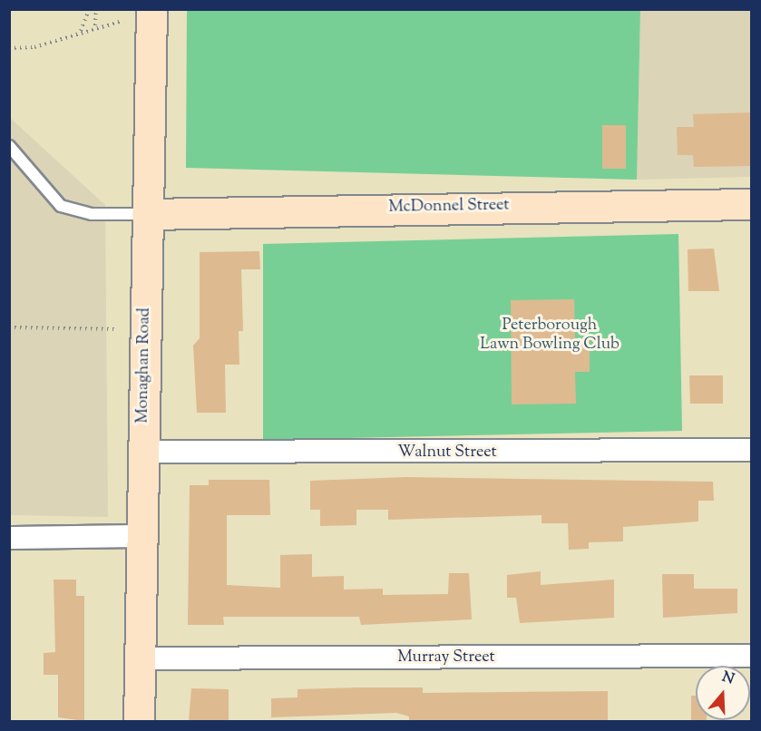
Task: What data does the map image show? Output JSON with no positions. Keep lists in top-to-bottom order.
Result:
{
  "streets": {
    "main road": ["McDonnel Street", "Monaghan Road"],
    "street": ["Walnut Street", "Murray Street"]
  },
  "crossings": [
    ["McDonnel Street", "Monaghan Road"],
    ["Monaghan Road", "Walnut Street"],
    ["Monaghan Road", "Murray Street"]
  ],
  "parks": ["Peterborough Lawn Bowling Club"],
  "north": "top"
}
